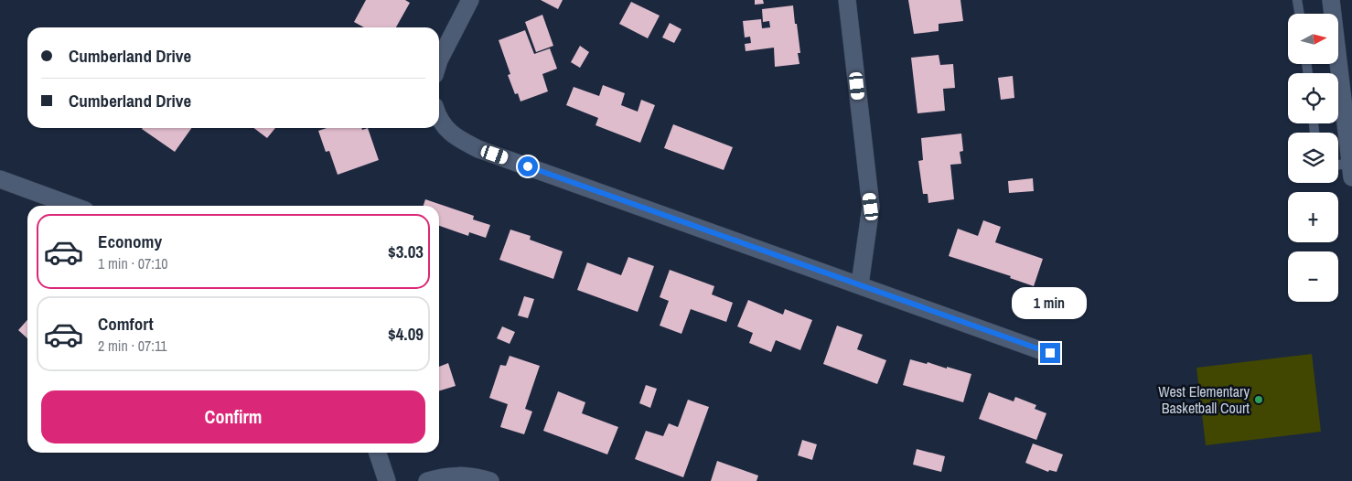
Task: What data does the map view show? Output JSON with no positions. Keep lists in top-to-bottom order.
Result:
{
  "places": ["West Elementary Basketball Court"],
  "north": "right",
  "page": {
    "map_buttons": ["+", "−"],
    "banner": ["Cumberland Drive", "Cumberland Drive"],
    "list": [
      {
        "name": "Economy",
        "note": "1 min · 07:10",
        "value": "$3.03"
      },
      {
        "name": "Comfort",
        "note": "2 min · 07:11",
        "value": "$4.09"
      }
    ],
    "bubble": "1 min",
    "buttons": "Confirm"
  }
}
